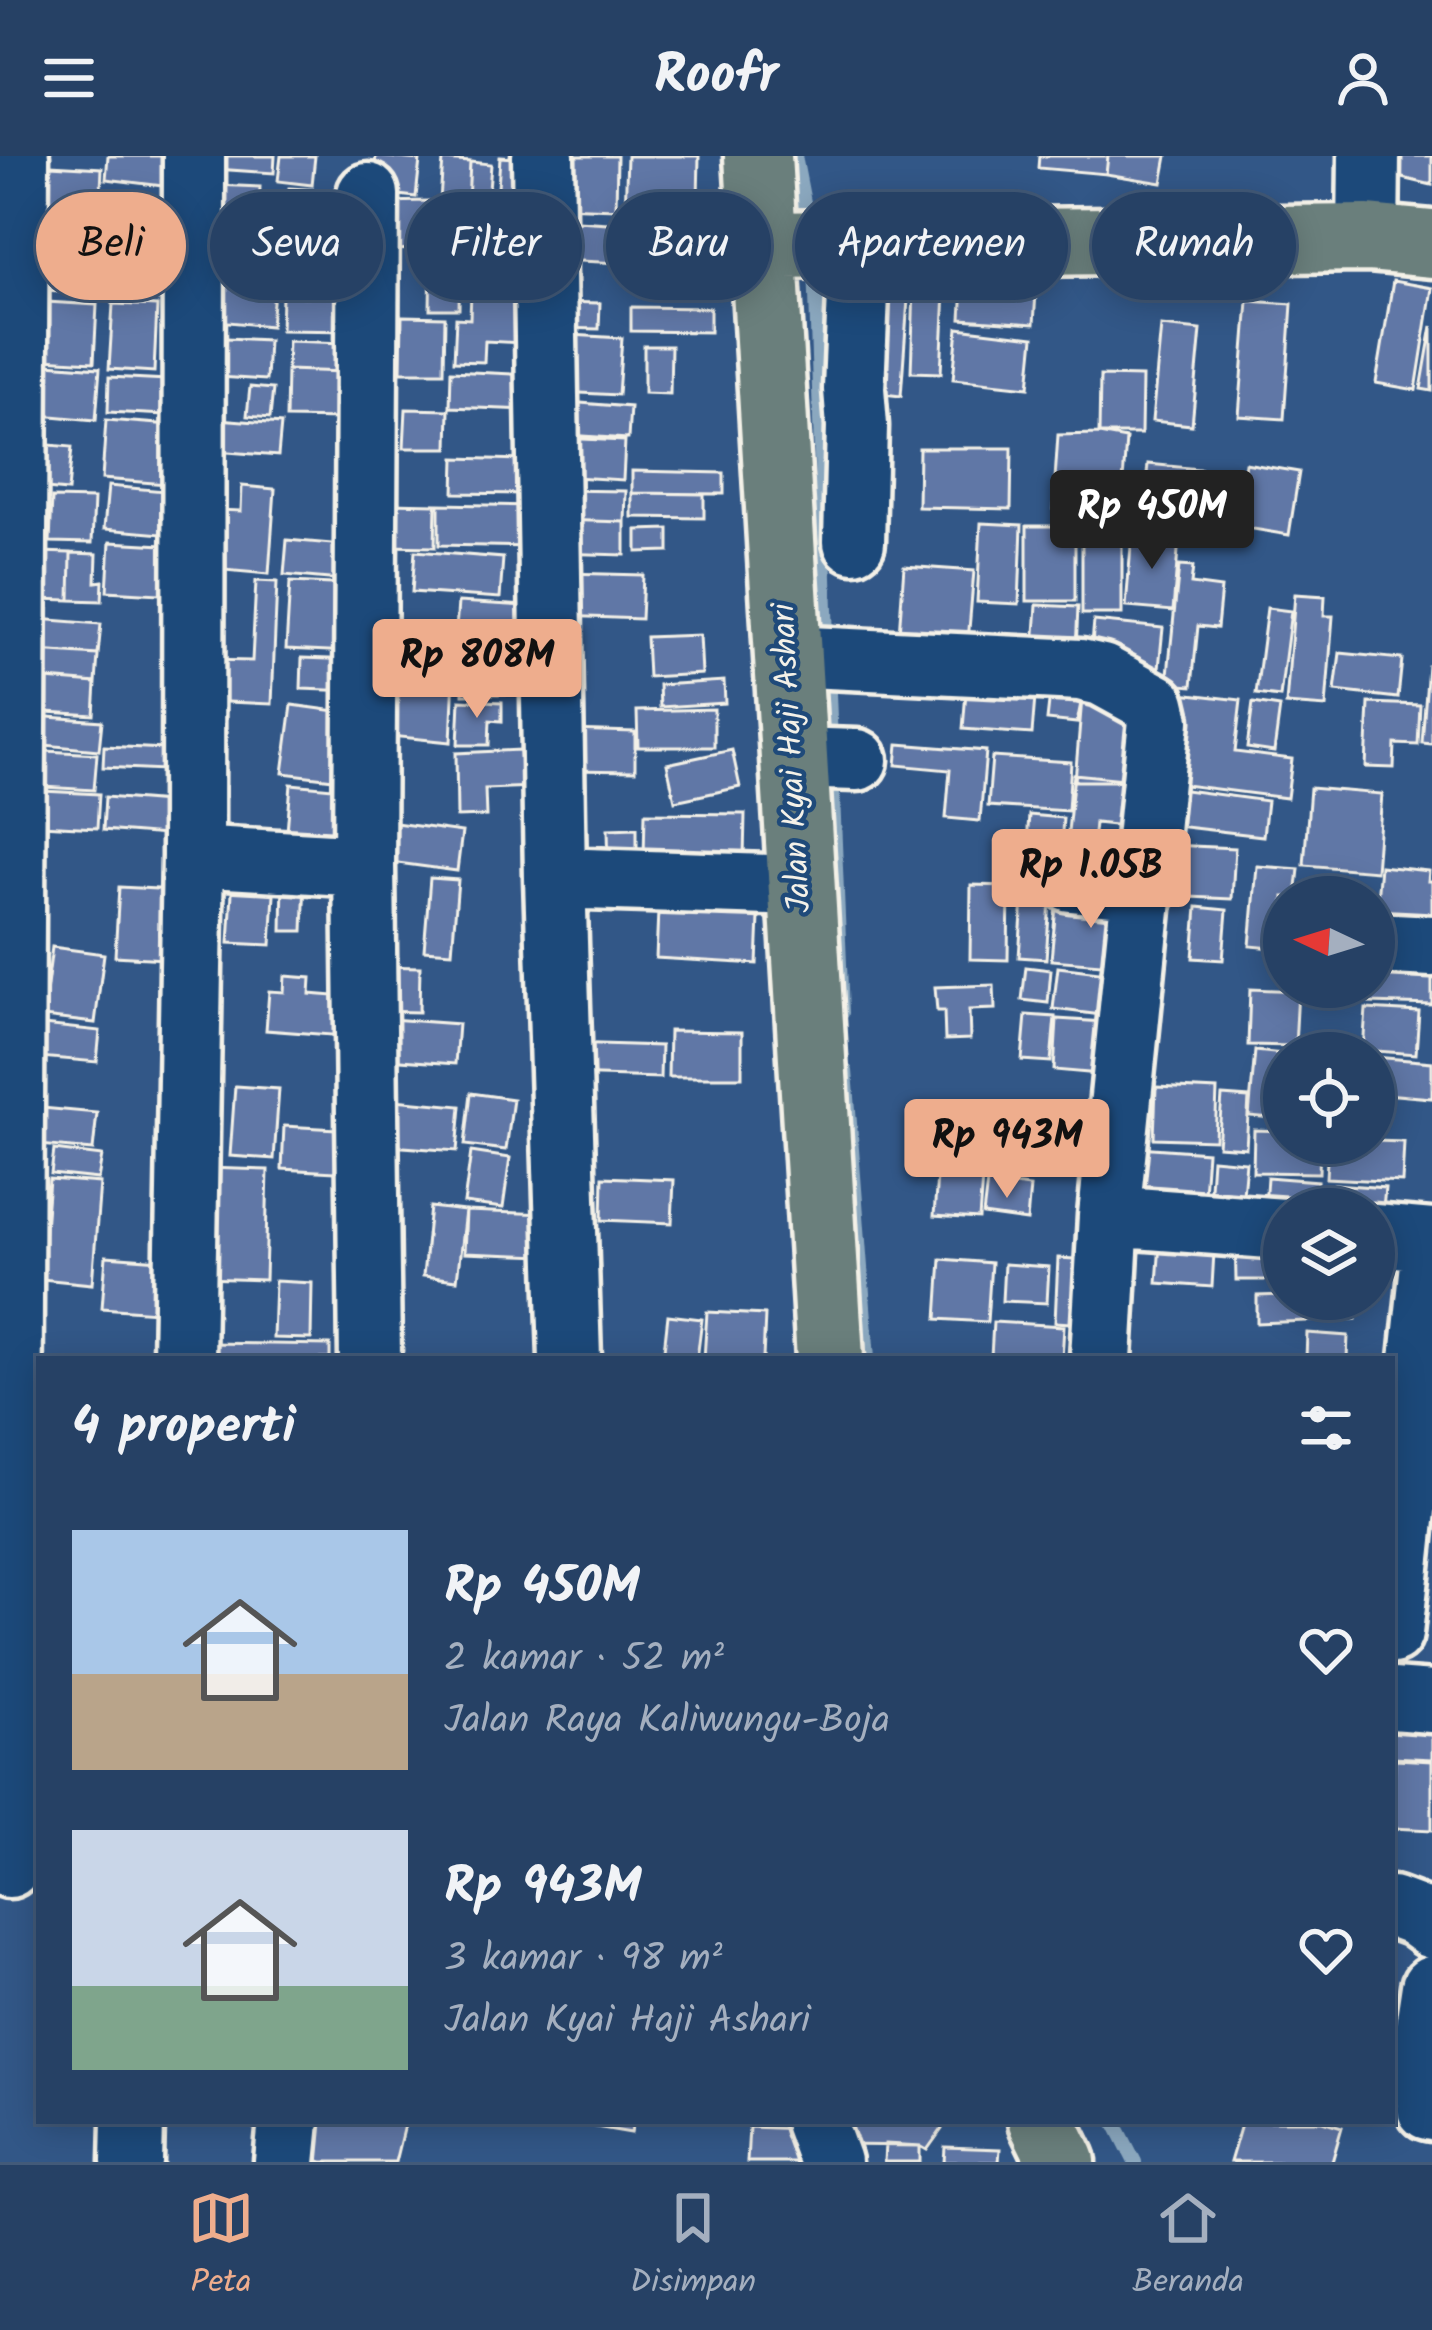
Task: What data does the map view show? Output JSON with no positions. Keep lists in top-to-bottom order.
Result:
{
  "streets": {
    "main road": ["Jalan Kyai Haji Ashari"]
  },
  "north": "left",
  "page": {
    "header": "Roofr",
    "chip": [
      "Beli",
      "Sewa",
      "Filter",
      "Baru",
      "Apartemen",
      "Rumah"
    ],
    "price": [
      "Rp 450M",
      "Rp 808M",
      "Rp 1.05B",
      "Rp 943M"
    ],
    "heading": "4 properti",
    "list": [
      {
        "name": "Rp 450M",
        "note": "2 kamar · 52 m² · Jalan Raya Kaliwungu-Boja"
      },
      {
        "name": "Rp 943M",
        "note": "3 kamar · 98 m² · Jalan Kyai Haji Ashari"
      }
    ],
    "tabs": ["Peta", "Disimpan", "Beranda"]
  }
}
